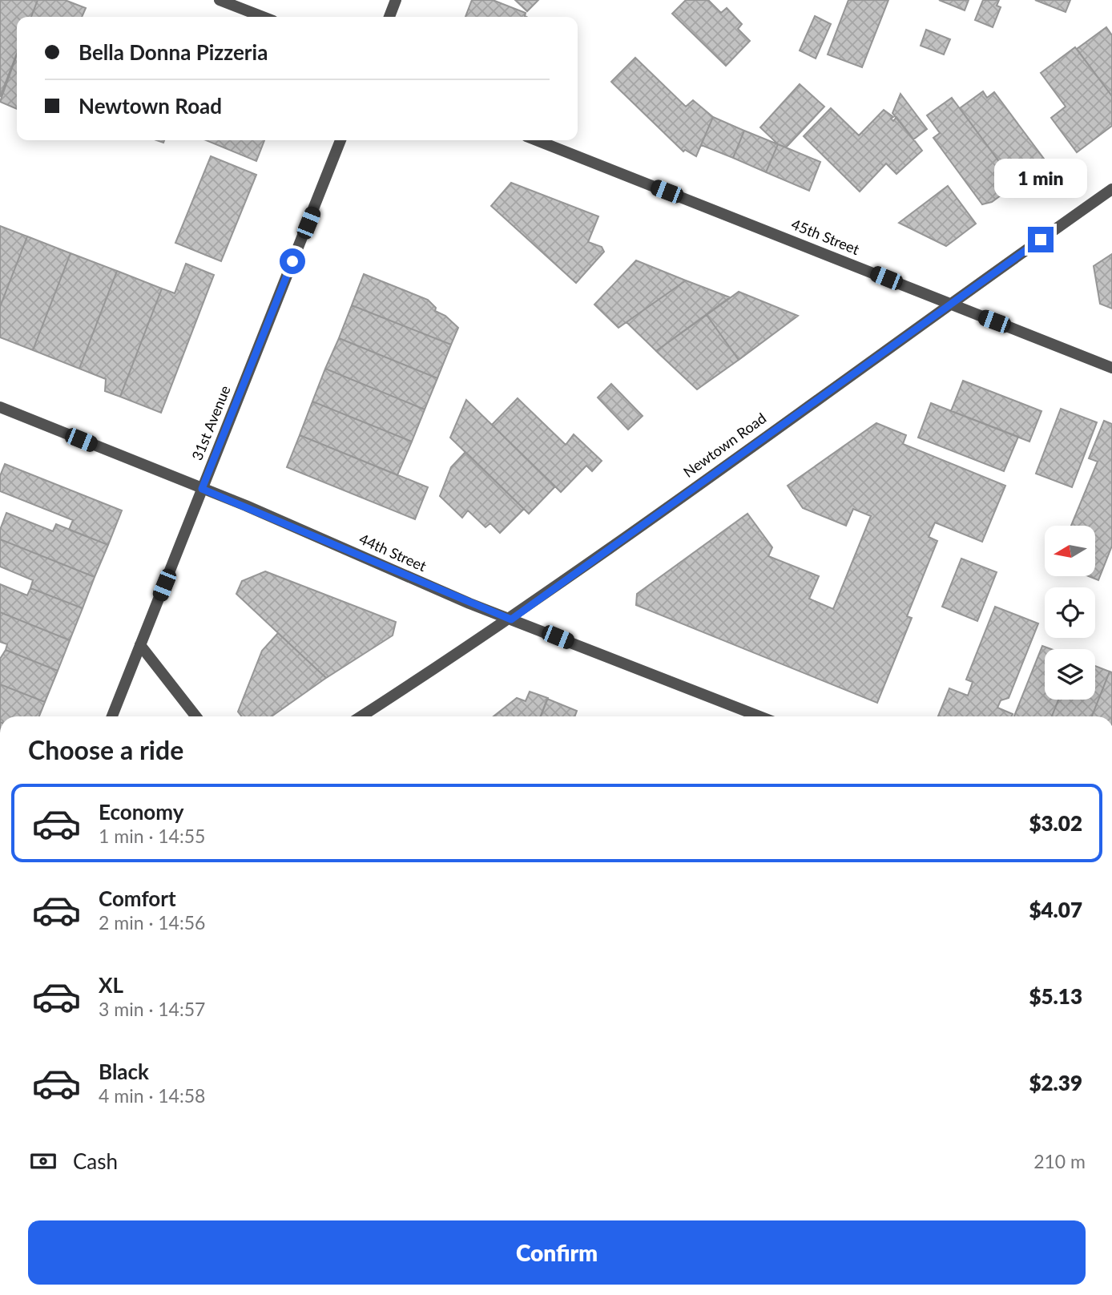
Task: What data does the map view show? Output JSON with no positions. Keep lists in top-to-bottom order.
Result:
{
  "streets": {
    "street": [
      "45th Street",
      "31st Avenue",
      "Newtown Road",
      "44th Street"
    ]
  },
  "crossings": [
    ["45th Street", "Newtown Road"],
    ["31st Avenue", "44th Street"],
    ["Newtown Road", "44th Street"]
  ],
  "north": "left",
  "page": {
    "banner": ["Bella Donna Pizzeria", "Newtown Road"],
    "bubble": "1 min",
    "heading": "Choose a ride",
    "list": [
      {
        "name": "Economy",
        "note": "1 min · 14:55",
        "value": "$3.02"
      },
      {
        "name": "Comfort",
        "note": "2 min · 14:56",
        "value": "$4.07"
      },
      {
        "name": "XL",
        "note": "3 min · 14:57",
        "value": "$5.13"
      },
      {
        "name": "Black",
        "note": "4 min · 14:58",
        "value": "$2.39"
      }
    ],
    "pay": ["Cash", "210 m"],
    "buttons": "Confirm"
  }
}
